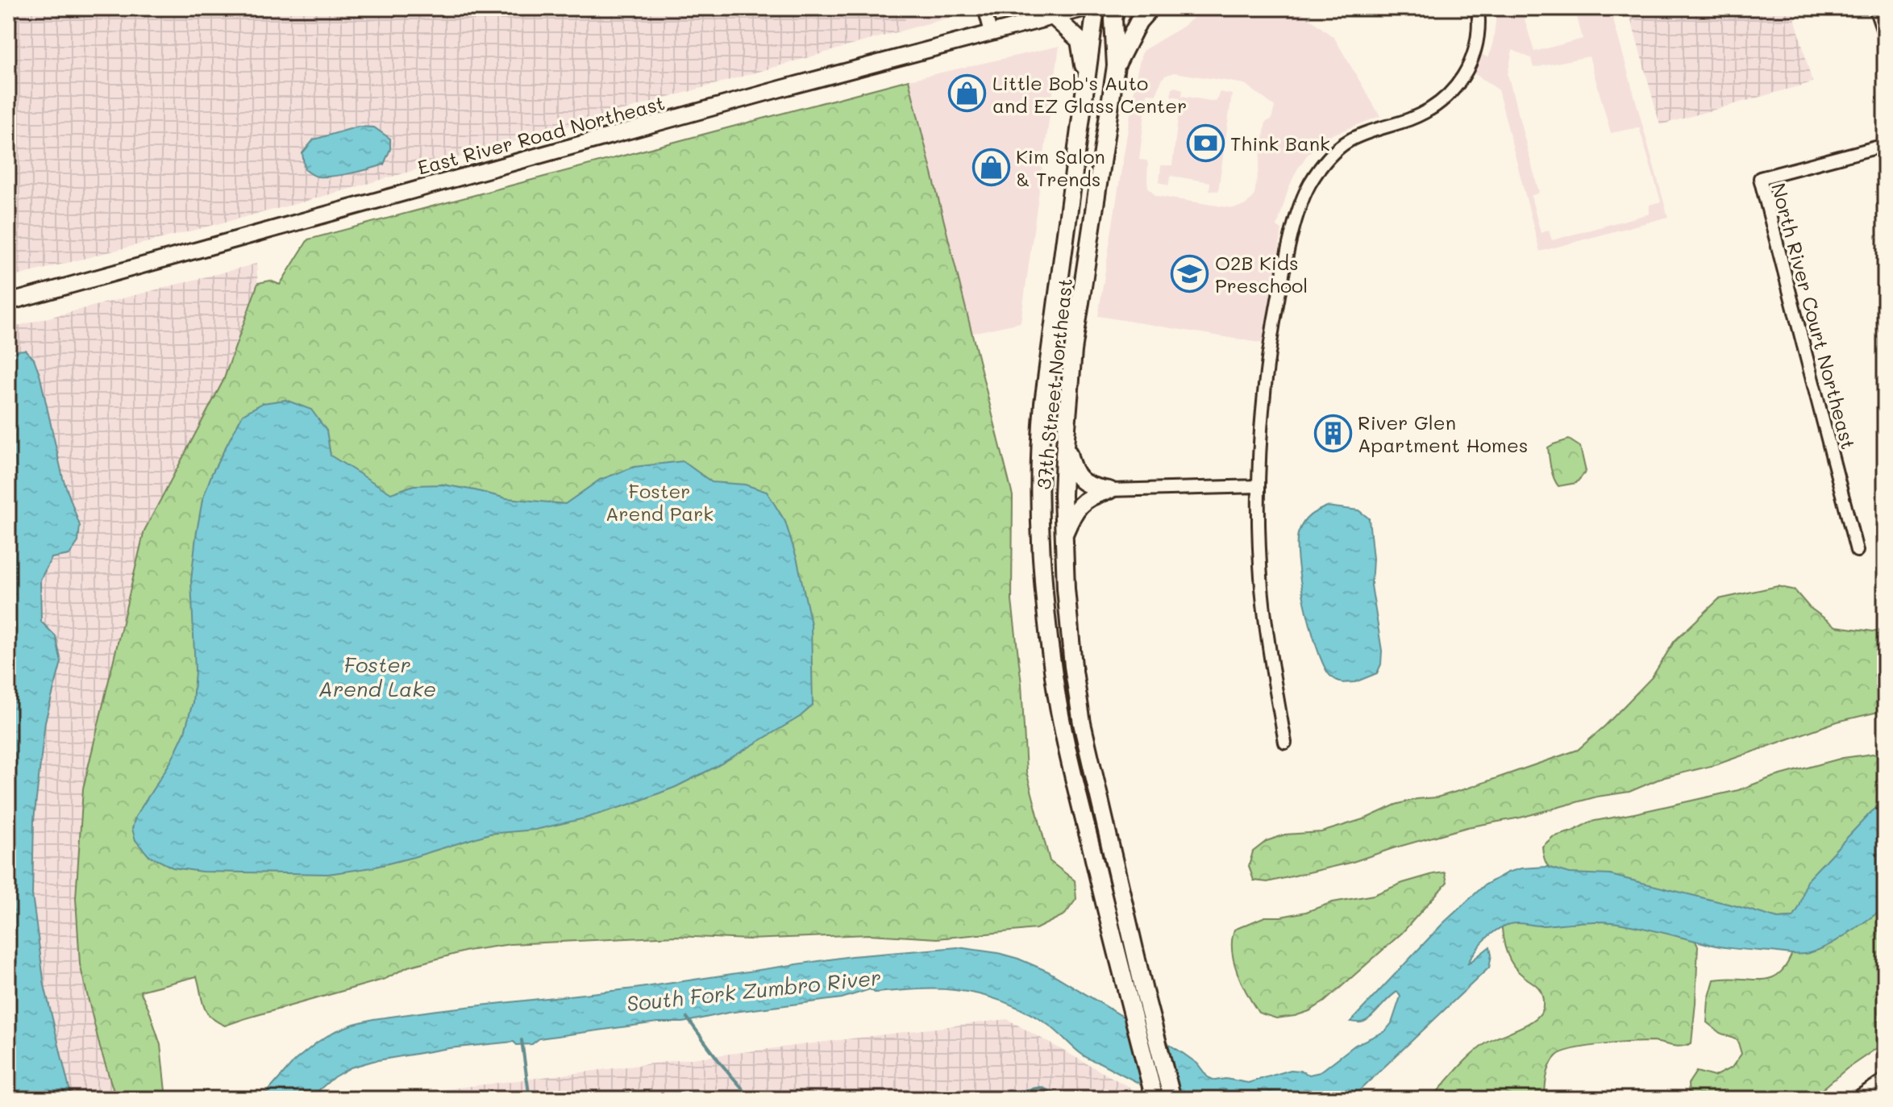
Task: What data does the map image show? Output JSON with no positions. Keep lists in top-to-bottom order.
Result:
{
  "streets": {
    "main road": ["37th Street Northeast"],
    "street": ["East River Road Northeast", "North River Court Northeast"]
  },
  "water": ["Foster Arend Lake", "South Fork Zumbro River"],
  "parks": ["Foster Arend Park"],
  "places": {
    "shop": ["Little Bob's Auto and EZ Glass Center", "Kim Salon & Trends"],
    "bank": ["Think Bank"],
    "school or university": ["O2B Kids Preschool"],
    "building": ["River Glen Apartment Homes"]
  }
}
